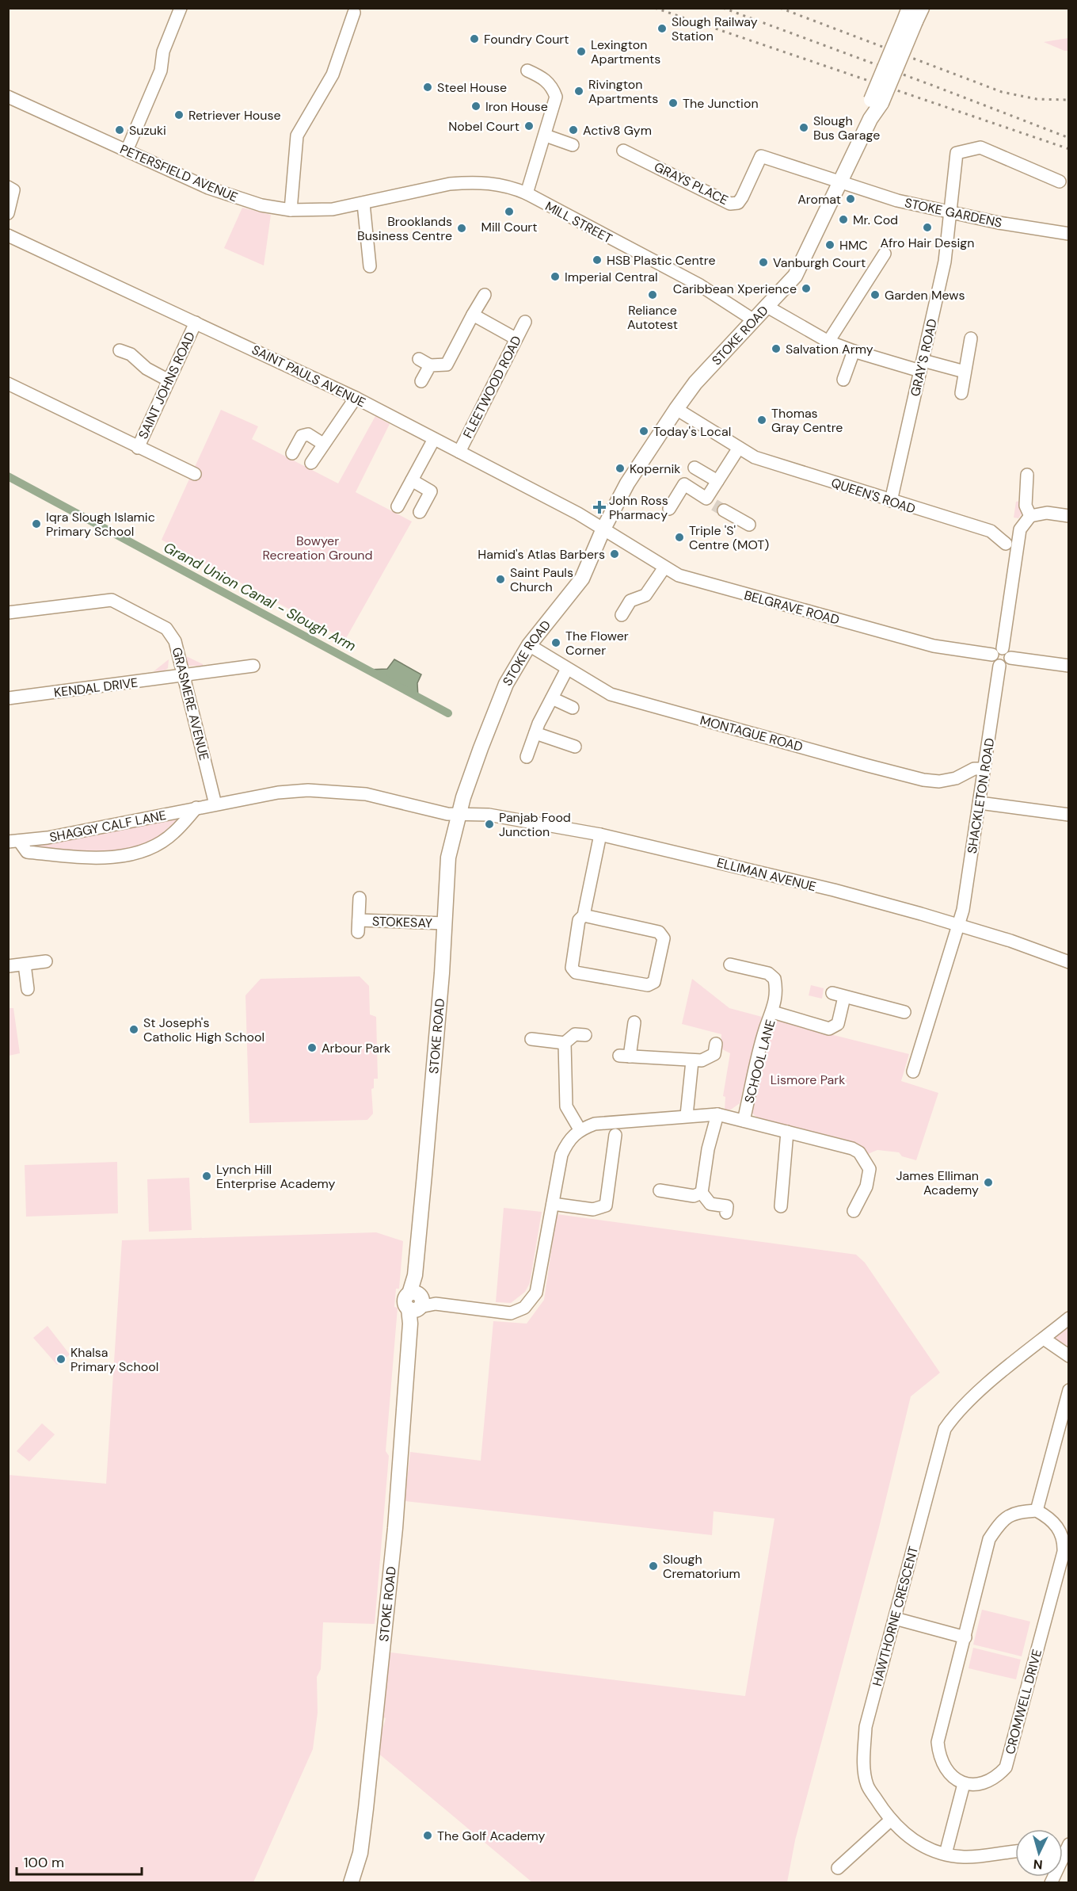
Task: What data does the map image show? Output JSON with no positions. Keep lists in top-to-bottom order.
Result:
{
  "streets": {
    "main road": ["STOKE ROAD"],
    "street": [
      "PETERSFIELD AVENUE",
      "GRAYS PLACE",
      "STOKE GARDENS",
      "MILL STREET",
      "GRAY'S ROAD",
      "SAINT PAULS AVENUE",
      "SAINT JOHNS ROAD",
      "FLEETWOOD ROAD",
      "QUEEN'S ROAD",
      "BELGRAVE ROAD",
      "KENDAL DRIVE",
      "GRASMERE AVENUE",
      "MONTAGUE ROAD",
      "SHACKLETON ROAD",
      "SHAGGY CALF LANE",
      "ELLIMAN AVENUE",
      "STOKESAY",
      "SCHOOL LANE",
      "HAWTHORNE CRESCENT",
      "CROMWELL DRIVE"
    ]
  },
  "crossings": [
    ["PETERSFIELD AVENUE", "MILL STREET"],
    ["GRAYS PLACE", "STOKE GARDENS"],
    ["STOKE GARDENS", "STOKE ROAD"],
    ["STOKE GARDENS", "GRAY'S ROAD"],
    ["MILL STREET", "STOKE ROAD"],
    ["STOKE ROAD", "SAINT PAULS AVENUE"],
    ["STOKE ROAD", "QUEEN'S ROAD"],
    ["STOKE ROAD", "BELGRAVE ROAD"],
    ["STOKE ROAD", "MONTAGUE ROAD"],
    ["STOKE ROAD", "SHAGGY CALF LANE"],
    ["STOKE ROAD", "ELLIMAN AVENUE"],
    ["STOKE ROAD", "STOKESAY"],
    ["GRAY'S ROAD", "QUEEN'S ROAD"],
    ["SAINT PAULS AVENUE", "SAINT JOHNS ROAD"],
    ["SAINT PAULS AVENUE", "FLEETWOOD ROAD"],
    ["SAINT PAULS AVENUE", "BELGRAVE ROAD"],
    ["BELGRAVE ROAD", "SHACKLETON ROAD"],
    ["KENDAL DRIVE", "GRASMERE AVENUE"],
    ["GRASMERE AVENUE", "SHAGGY CALF LANE"],
    ["MONTAGUE ROAD", "SHACKLETON ROAD"],
    ["SHACKLETON ROAD", "ELLIMAN AVENUE"],
    ["SHAGGY CALF LANE", "ELLIMAN AVENUE"]
  ],
  "water": ["Grand Union Canal - Slough Arm"],
  "parks": ["Bowyer Recreation Ground", "Lismore Park"],
  "places": {
    "other": [
      "Slough Railway Station",
      "Foundry Court",
      "Lexington Apartments",
      "Steel House",
      "Rivington Apartments",
      "The Junction",
      "Iron House",
      "Retriever House",
      "Nobel Court",
      "Slough Bus Garage",
      "Suzuki",
      "Activ8 Gym",
      "Aromat",
      "Mill Court",
      "Mr. Cod",
      "Afro Hair Design",
      "Brooklands Business Centre",
      "HMC",
      "HSB Plastic Centre",
      "Vanburgh Court",
      "Imperial Central",
      "Caribbean Xperience",
      "Reliance Autotest",
      "Garden Mews",
      "Salvation Army",
      "Thomas Gray Centre",
      "Today's Local",
      "Kopernik",
      "Iqra Slough Islamic Primary School",
      "Triple 'S' Centre (MOT)",
      "Hamid's Atlas Barbers",
      "Saint Pauls Church",
      "The Flower Corner",
      "Panjab Food Junction",
      "St Joseph's Catholic High School",
      "Arbour Park",
      "Lynch Hill Enterprise Academy",
      "James Elliman Academy",
      "Khalsa Primary School",
      "Slough Crematorium",
      "The Golf Academy"
    ],
    "health": ["John Ross Pharmacy"]
  },
  "scale_bar": "100 m",
  "north": "bottom"
}
